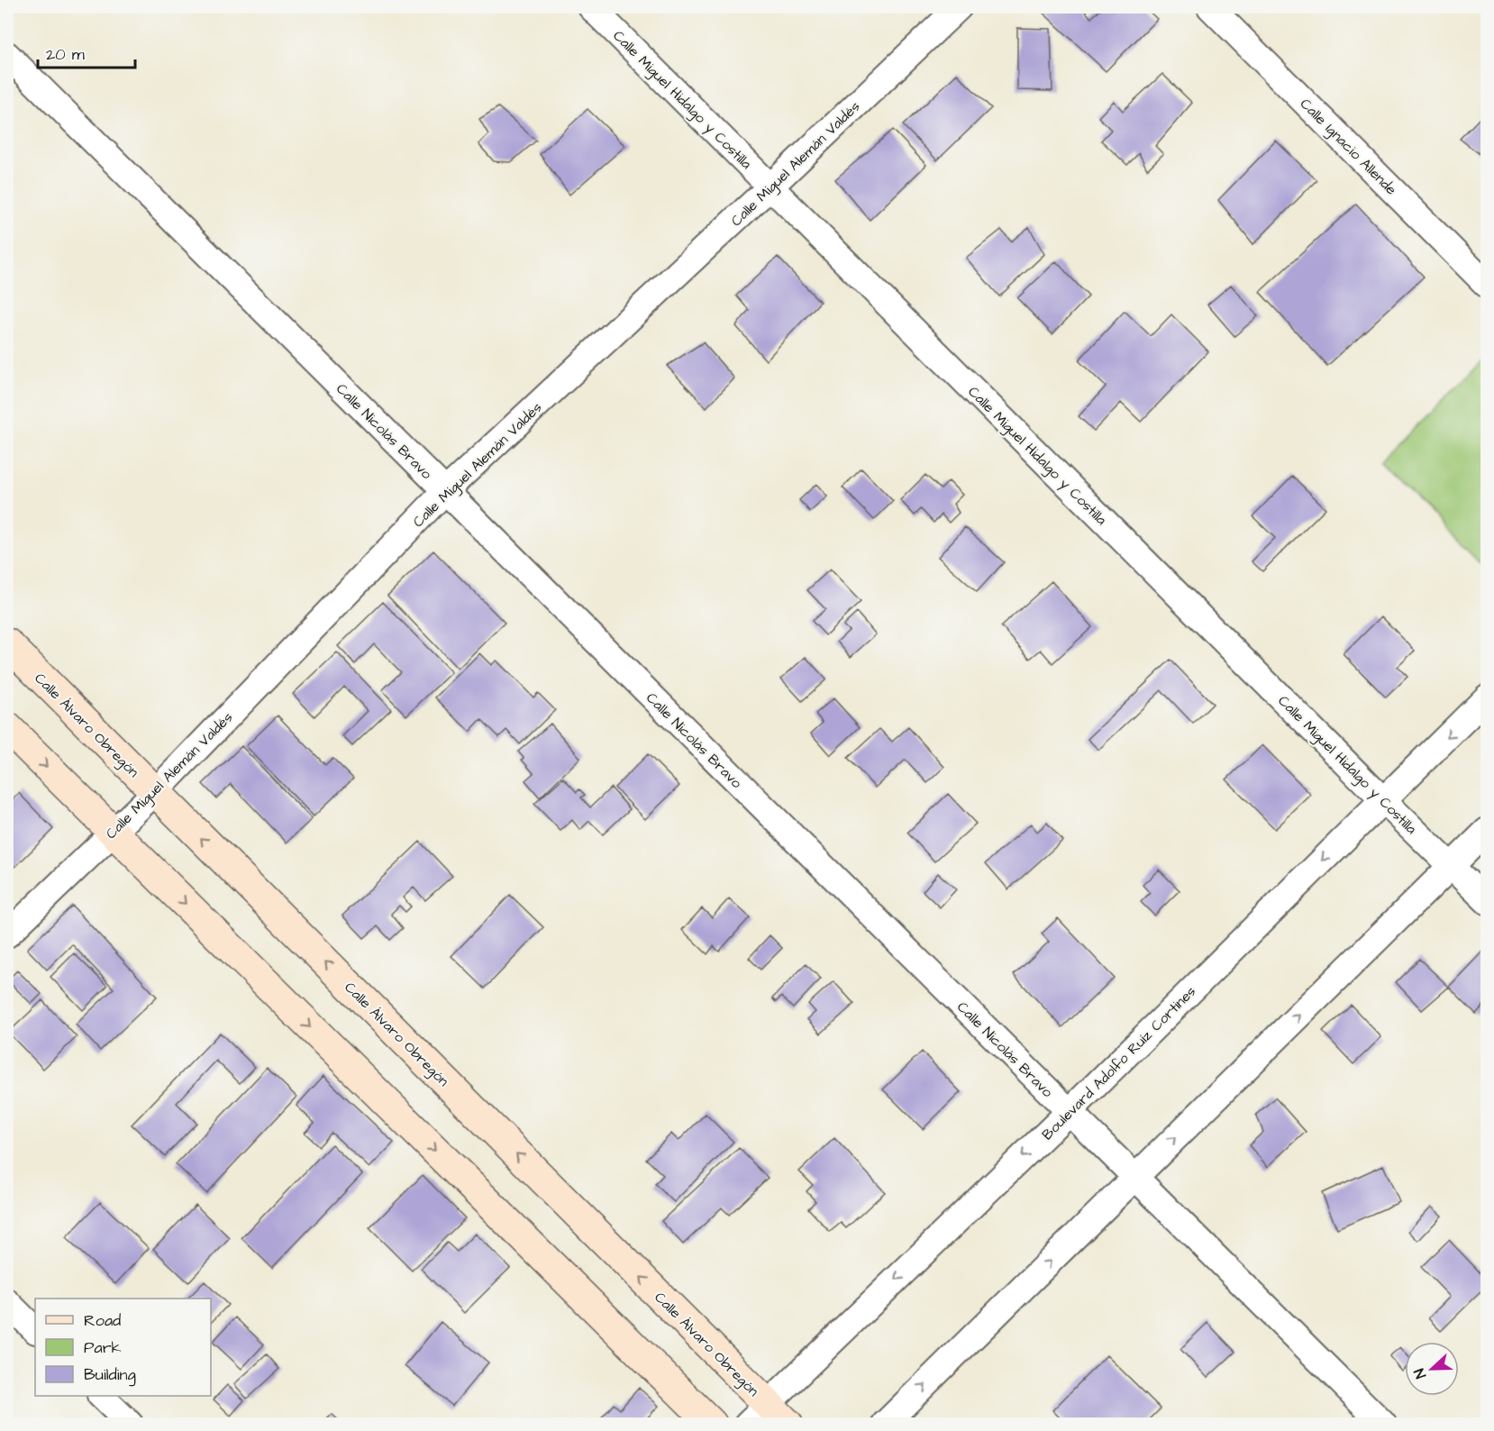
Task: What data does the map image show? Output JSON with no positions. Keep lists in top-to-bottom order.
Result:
{
  "streets": {
    "street": [
      "Calle Miguel Hidalgo y Costilla",
      "Calle Ignacio Allende",
      "Calle Miguel Alemán Valdés",
      "Calle Nicolás Bravo",
      "Calle Álvaro Obregón",
      "Boulevard Adolfo Ruíz Cortines"
    ]
  },
  "crossings": [
    ["Calle Miguel Hidalgo y Costilla", "Calle Miguel Alemán Valdés"],
    ["Calle Miguel Hidalgo y Costilla", "Boulevard Adolfo Ruíz Cortines"],
    ["Calle Miguel Alemán Valdés", "Calle Nicolás Bravo"],
    ["Calle Miguel Alemán Valdés", "Calle Álvaro Obregón"],
    ["Calle Nicolás Bravo", "Boulevard Adolfo Ruíz Cortines"],
    ["Calle Álvaro Obregón", "Boulevard Adolfo Ruíz Cortines"]
  ],
  "legend": ["Road", "Park", "Building"],
  "scale_bar": "20 m",
  "north": "left"
}
